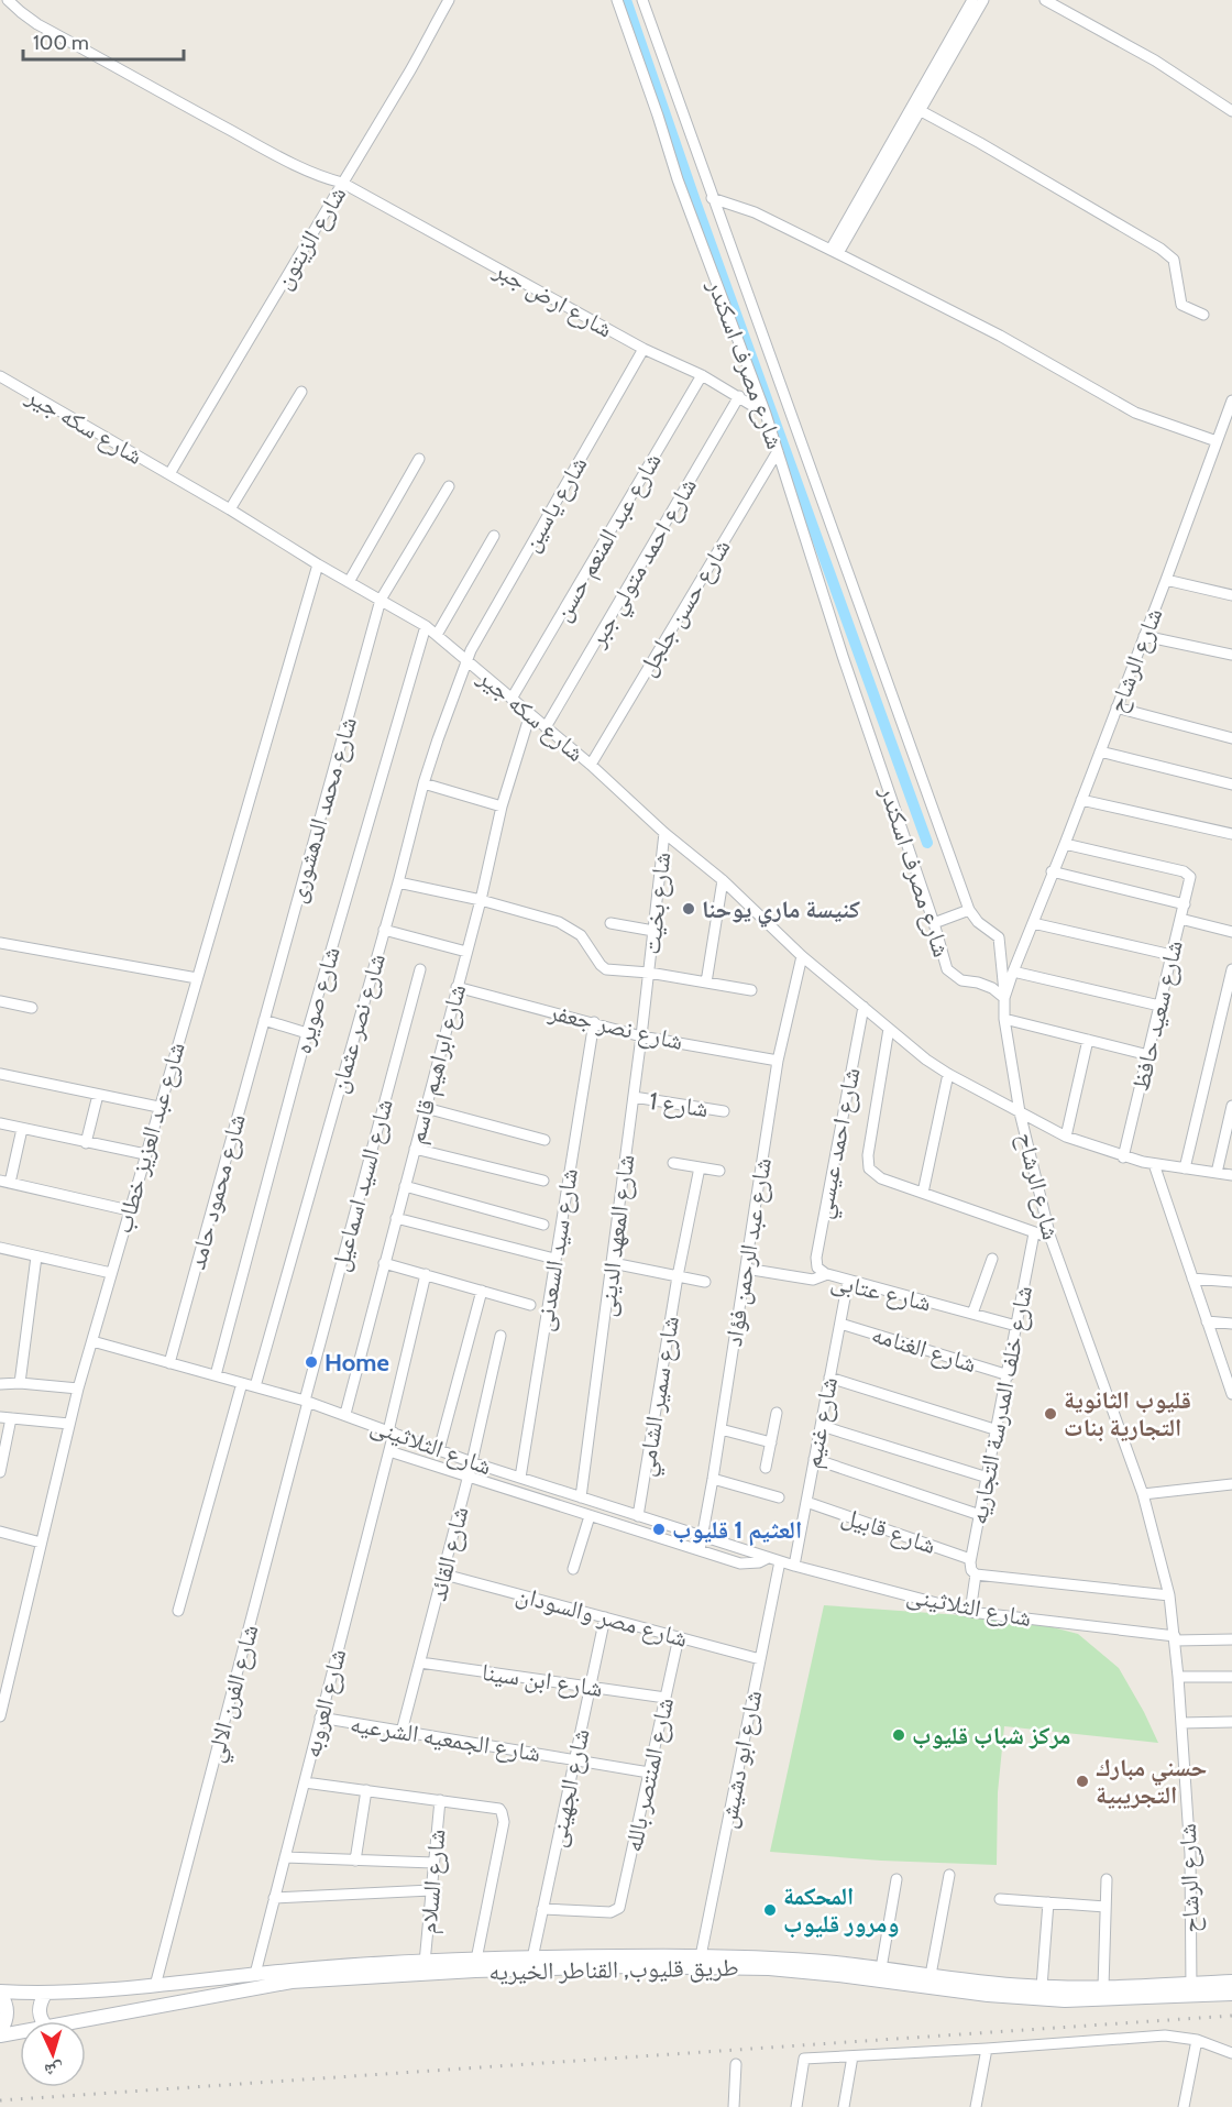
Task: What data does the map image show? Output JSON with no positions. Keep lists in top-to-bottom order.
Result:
{
  "streets": {
    "main road": ["طريق قليوب, القناطر الخيريه"],
    "street": [
      "شارع الزيتون",
      "شارع ارض جبر",
      "شارع مصرف اسكندر",
      "شارع سكه جير",
      "شارع ياسين",
      "شارع عبد المنعم حسن",
      "شارع احمد متولي جبر",
      "شارع حسن جلجل",
      "شارع الرشاح",
      "شارع محمد الدهشورى",
      "شارع بخيت",
      "شارع صويره",
      "شارع سعيد حافظ",
      "شارع نصر عثمان",
      "شارع نصر جعفر",
      "شارع ابراهيم قاسم",
      "شارع 1",
      "شارع عبد العزيز خطاب",
      "شارع احمد عيسي",
      "شارع السيد اسماعيل",
      "شارع محمود حامد",
      "شارع المعهد الدينى",
      "شارع سيد السعدنى",
      "شارع عبد الرحمن فؤاد",
      "شارع عتابى",
      "شارع الغنامه",
      "شارع سمير الشامي",
      "شارع خلف المدرسة التجاريه",
      "شارع غنيم",
      "شارع الثلاثينى",
      "شارع قابيل",
      "شارع القائد",
      "شارع مصر والسودان",
      "شارع ابن سينا",
      "شارع الفرن الالي",
      "شارع العروبه",
      "شارع الجمعيه الشرعيه",
      "شارع ابو دشيش",
      "شارع المنتصر بالله",
      "شارع الجهينى",
      "شارع السلام"
    ]
  },
  "crossings": [
    ["شارع الزيتون", "شارع ارض جبر"],
    ["شارع الزيتون", "شارع سكه جير"],
    ["شارع ارض جبر", "شارع مصرف اسكندر"],
    ["شارع ارض جبر", "شارع ياسين"],
    ["شارع ارض جبر", "شارع عبد المنعم حسن"],
    ["شارع ارض جبر", "شارع احمد متولي جبر"],
    ["شارع مصرف اسكندر", "شارع حسن جلجل"],
    ["شارع مصرف اسكندر", "شارع الرشاح"],
    ["شارع سكه جير", "شارع ياسين"],
    ["شارع سكه جير", "شارع عبد المنعم حسن"],
    ["شارع سكه جير", "شارع احمد متولي جبر"],
    ["شارع سكه جير", "شارع حسن جلجل"],
    ["شارع سكه جير", "شارع الرشاح"],
    ["شارع سكه جير", "شارع محمد الدهشورى"],
    ["شارع سكه جير", "شارع بخيت"],
    ["شارع سكه جير", "شارع صويره"],
    ["شارع سكه جير", "شارع سعيد حافظ"],
    ["شارع سكه جير", "شارع نصر عثمان"],
    ["شارع سكه جير", "شارع ابراهيم قاسم"],
    ["شارع سكه جير", "شارع عبد العزيز خطاب"],
    ["شارع سكه جير", "شارع احمد عيسي"],
    ["شارع سكه جير", "شارع عبد الرحمن فؤاد"],
    ["شارع ياسين", "شارع نصر عثمان"],
    ["شارع الرشاح", "شارع سعيد حافظ"],
    ["شارع الرشاح", "شارع الثلاثينى"],
    ["شارع الرشاح", "طريق قليوب, القناطر الخيريه"],
    ["شارع محمد الدهشورى", "شارع محمود حامد"],
    ["شارع بخيت", "شارع المعهد الدينى"],
    ["شارع صويره", "شارع الثلاثينى"],
    ["شارع نصر عثمان", "شارع الثلاثينى"],
    ["شارع نصر جعفر", "شارع ابراهيم قاسم"],
    ["شارع نصر جعفر", "شارع المعهد الدينى"],
    ["شارع نصر جعفر", "شارع سيد السعدنى"],
    ["شارع نصر جعفر", "شارع عبد الرحمن فؤاد"],
    ["شارع ابراهيم قاسم", "شارع الثلاثينى"],
    ["شارع 1", "شارع المعهد الدينى"],
    ["شارع عبد العزيز خطاب", "شارع الثلاثينى"],
    ["شارع احمد عيسي", "شارع عتابى"],
    ["شارع السيد اسماعيل", "شارع الثلاثينى"],
    ["شارع السيد اسماعيل", "شارع الفرن الالي"],
    ["شارع محمود حامد", "شارع الثلاثينى"],
    ["شارع المعهد الدينى", "شارع الثلاثينى"],
    ["شارع سيد السعدنى", "شارع الثلاثينى"],
    ["شارع عبد الرحمن فؤاد", "شارع عتابى"],
    ["شارع عبد الرحمن فؤاد", "شارع الثلاثينى"],
    ["شارع عتابى", "شارع خلف المدرسة التجاريه"],
    ["شارع عتابى", "شارع غنيم"],
    ["شارع الغنامه", "شارع خلف المدرسة التجاريه"],
    ["شارع الغنامه", "شارع غنيم"],
    ["شارع سمير الشامي", "شارع الثلاثينى"],
    ["شارع خلف المدرسة التجاريه", "شارع قابيل"],
    ["شارع غنيم", "شارع الثلاثينى"],
    ["شارع غنيم", "شارع قابيل"],
    ["شارع الثلاثينى", "شارع القائد"],
    ["شارع الثلاثينى", "شارع الفرن الالي"],
    ["شارع الثلاثينى", "شارع العروبه"],
    ["شارع الثلاثينى", "شارع ابو دشيش"],
    ["شارع القائد", "شارع مصر والسودان"],
    ["شارع القائد", "شارع ابن سينا"],
    ["شارع القائد", "شارع الجمعيه الشرعيه"],
    ["شارع مصر والسودان", "شارع ابو دشيش"],
    ["شارع مصر والسودان", "شارع المنتصر بالله"],
    ["شارع مصر والسودان", "شارع الجهينى"],
    ["شارع ابن سينا", "شارع المنتصر بالله"],
    ["شارع ابن سينا", "شارع الجهينى"],
    ["شارع الفرن الالي", "طريق قليوب, القناطر الخيريه"],
    ["شارع العروبه", "شارع الجمعيه الشرعيه"],
    ["شارع العروبه", "طريق قليوب, القناطر الخيريه"],
    ["شارع الجمعيه الشرعيه", "شارع المنتصر بالله"],
    ["شارع الجمعيه الشرعيه", "شارع الجهينى"],
    ["شارع ابو دشيش", "طريق قليوب, القناطر الخيريه"],
    ["شارع المنتصر بالله", "شارع الجهينى"],
    ["شارع الجهينى", "طريق قليوب, القناطر الخيريه"],
    ["شارع السلام", "طريق قليوب, القناطر الخيريه"]
  ],
  "places": [
    "كنيسة ماري يوحنا",
    "Home",
    "قليوب الثانوية التجارية بنات",
    "العثيم 1 قليوب",
    "مركز شباب قليوب",
    "حسني مبارك التجريبية",
    "المحكمة ومرور قليوب"
  ],
  "scale_bar": "100 m",
  "north": "bottom"
}
